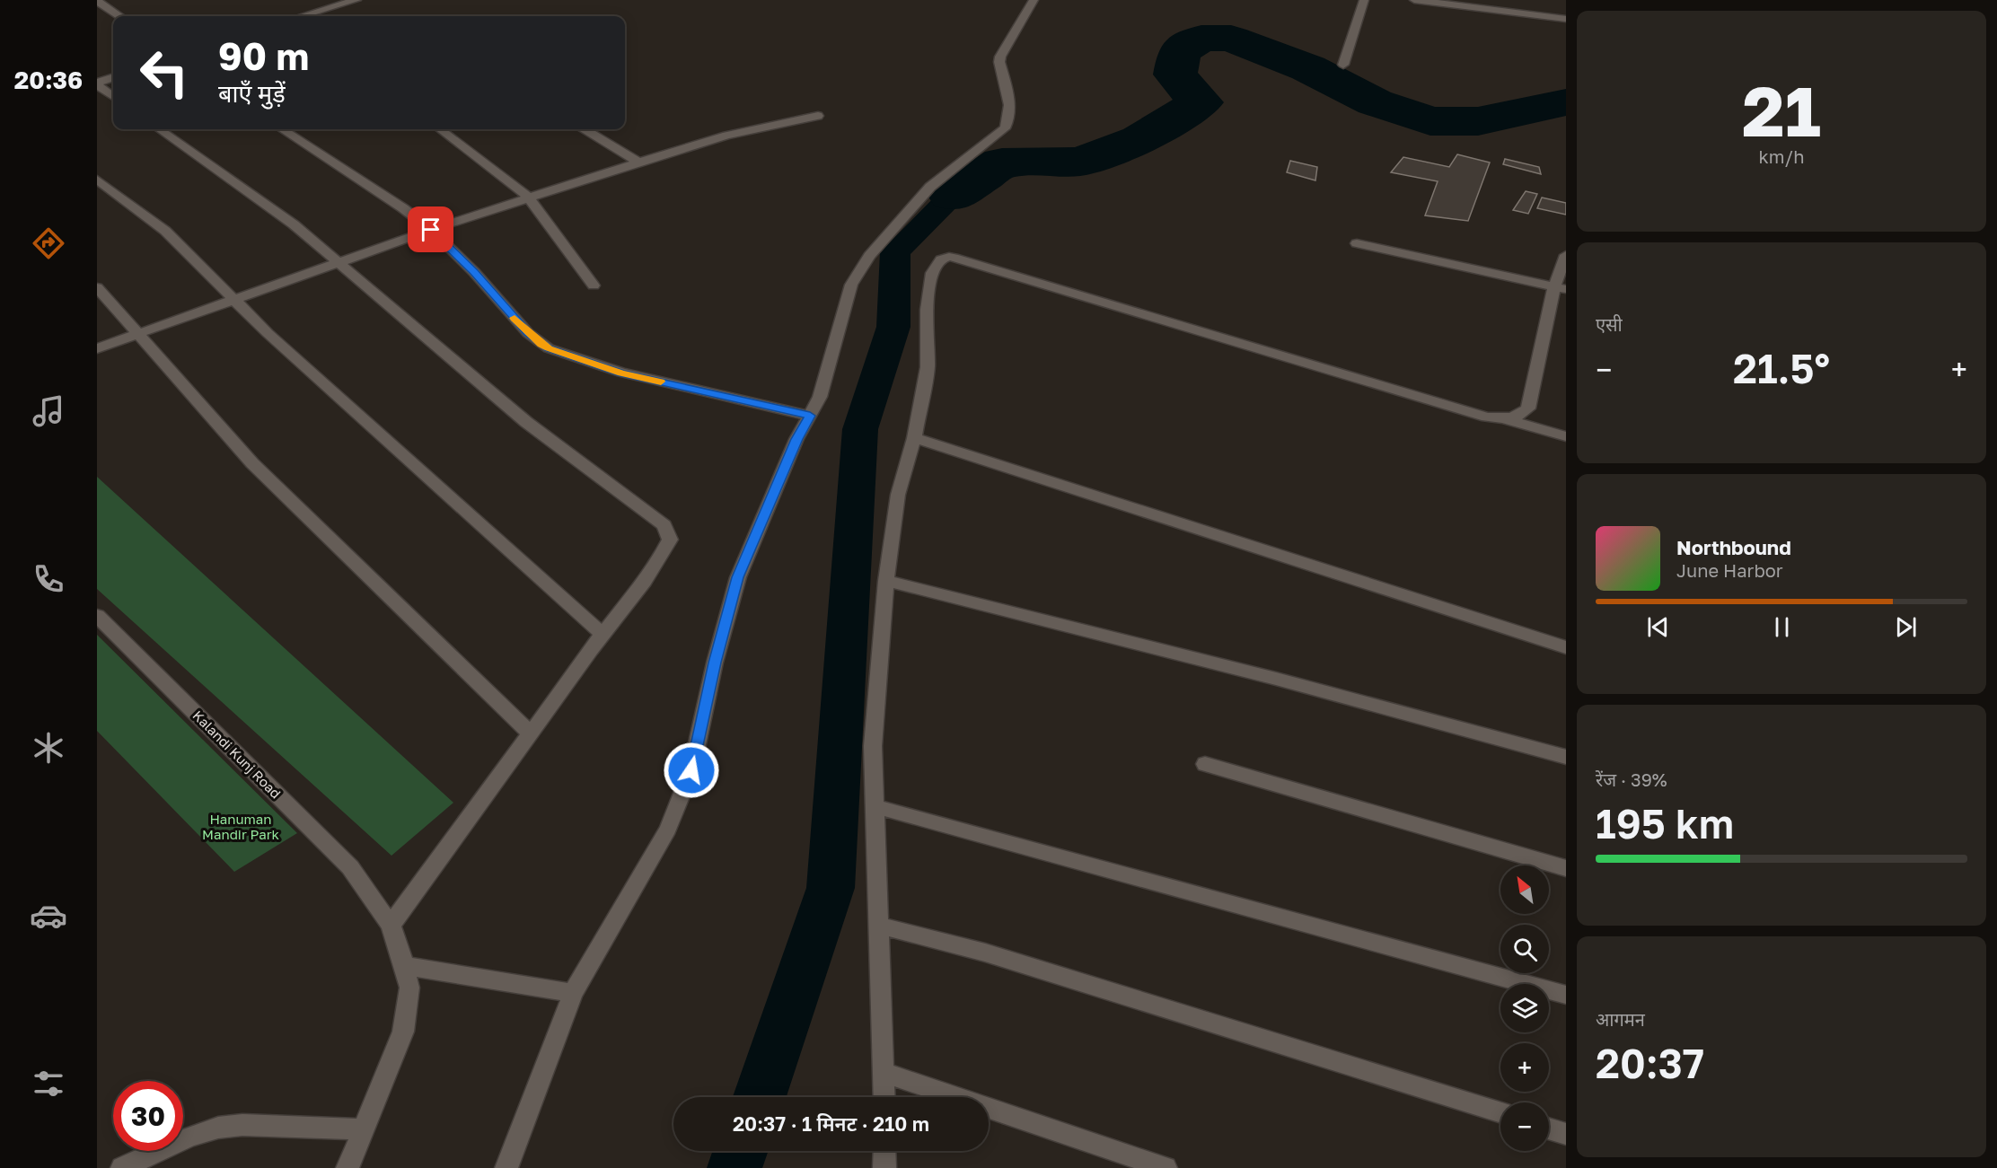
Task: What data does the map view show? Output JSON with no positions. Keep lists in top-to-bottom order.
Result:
{
  "streets": {
    "street": ["Kalandi Kunj Road"]
  },
  "parks": ["Hanuman Mandir Park"],
  "north": "top left",
  "page": {
    "tabs": "20:36",
    "tile": [
      ["21", "km/h"],
      "एसी",
      ["रेंज · 39%", "195 km"],
      ["आगमन", "20:37"]
    ],
    "turn": ["90 m", "बाएँ मुड़ें"],
    "heat": ["−", "21.5°", "+"],
    "song": ["Northbound", "June Harbor"],
    "map_buttons": ["+", "−"],
    "limit": "30",
    "trip": "20:37 · 1 मिनट · 210 m"
  }
}
